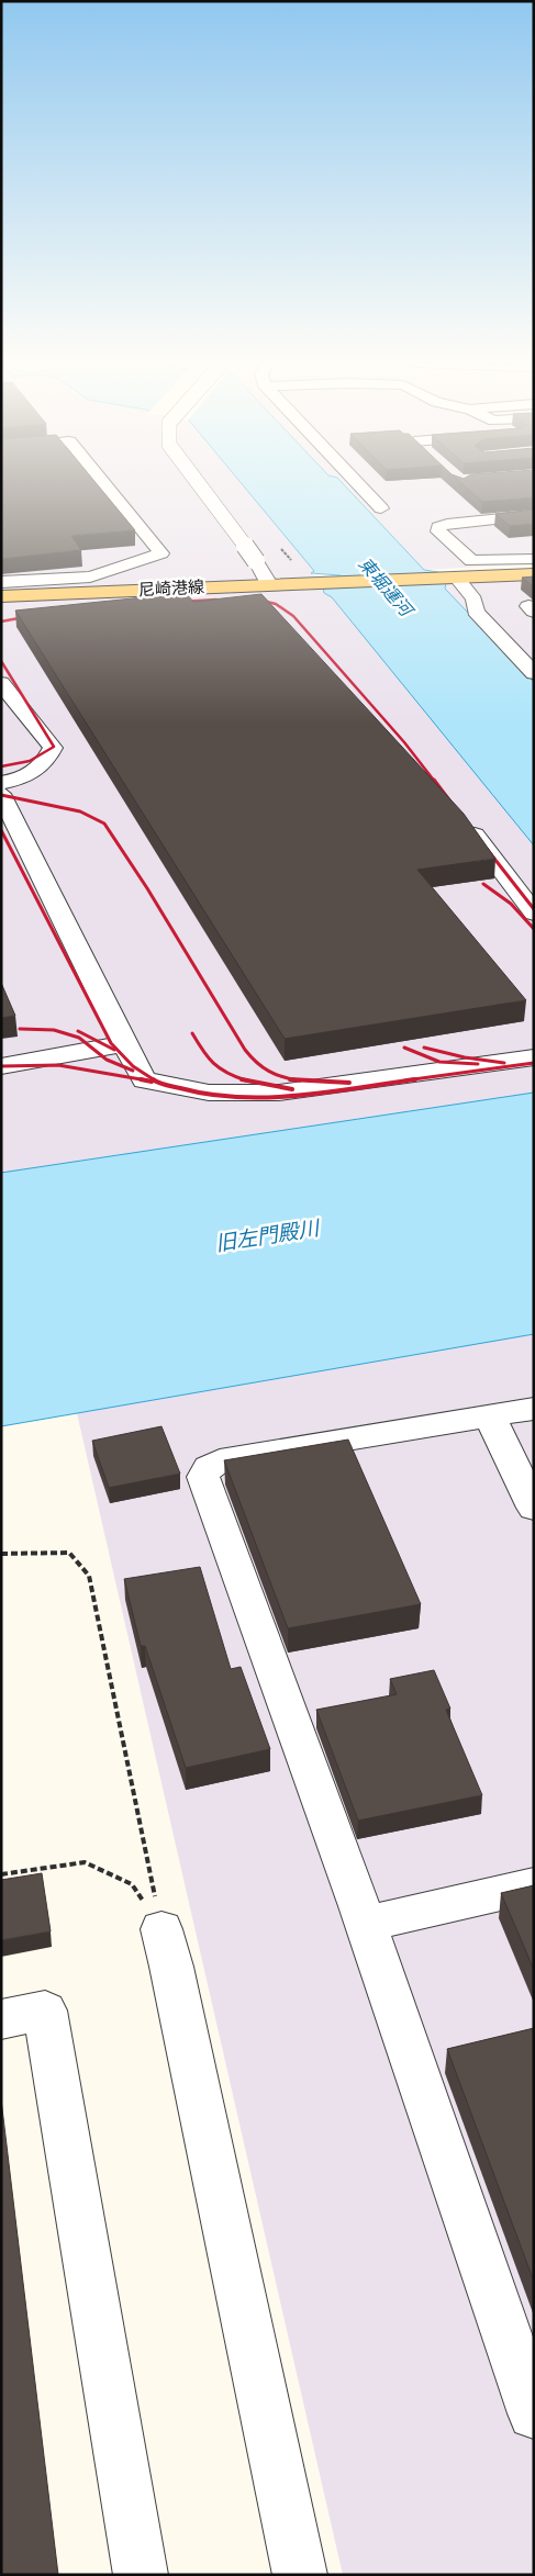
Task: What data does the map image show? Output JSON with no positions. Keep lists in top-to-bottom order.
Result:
{
  "streets": {
    "main road": ["尼崎港線"]
  },
  "water": ["東堀運河", "旧左門殿川"]
}
